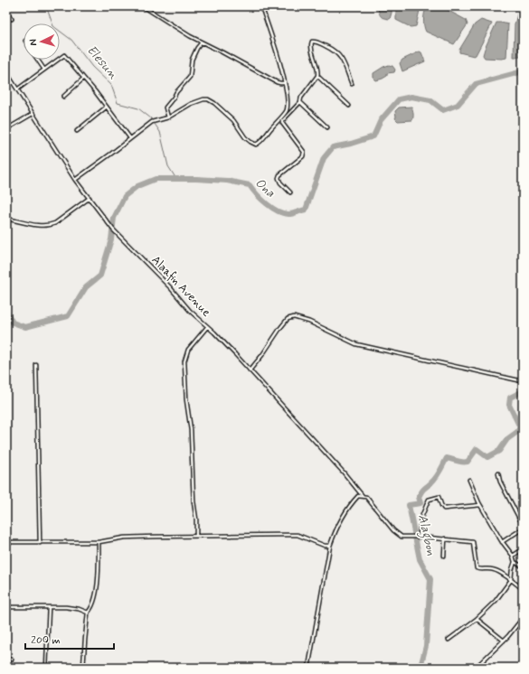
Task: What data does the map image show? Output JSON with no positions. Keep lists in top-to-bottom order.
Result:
{
  "streets": {
    "street": ["Alaafin Avenue"]
  },
  "water": ["Elesun", "Ona", "Alagbon"],
  "scale_bar": "200 m",
  "north": "left"
}
